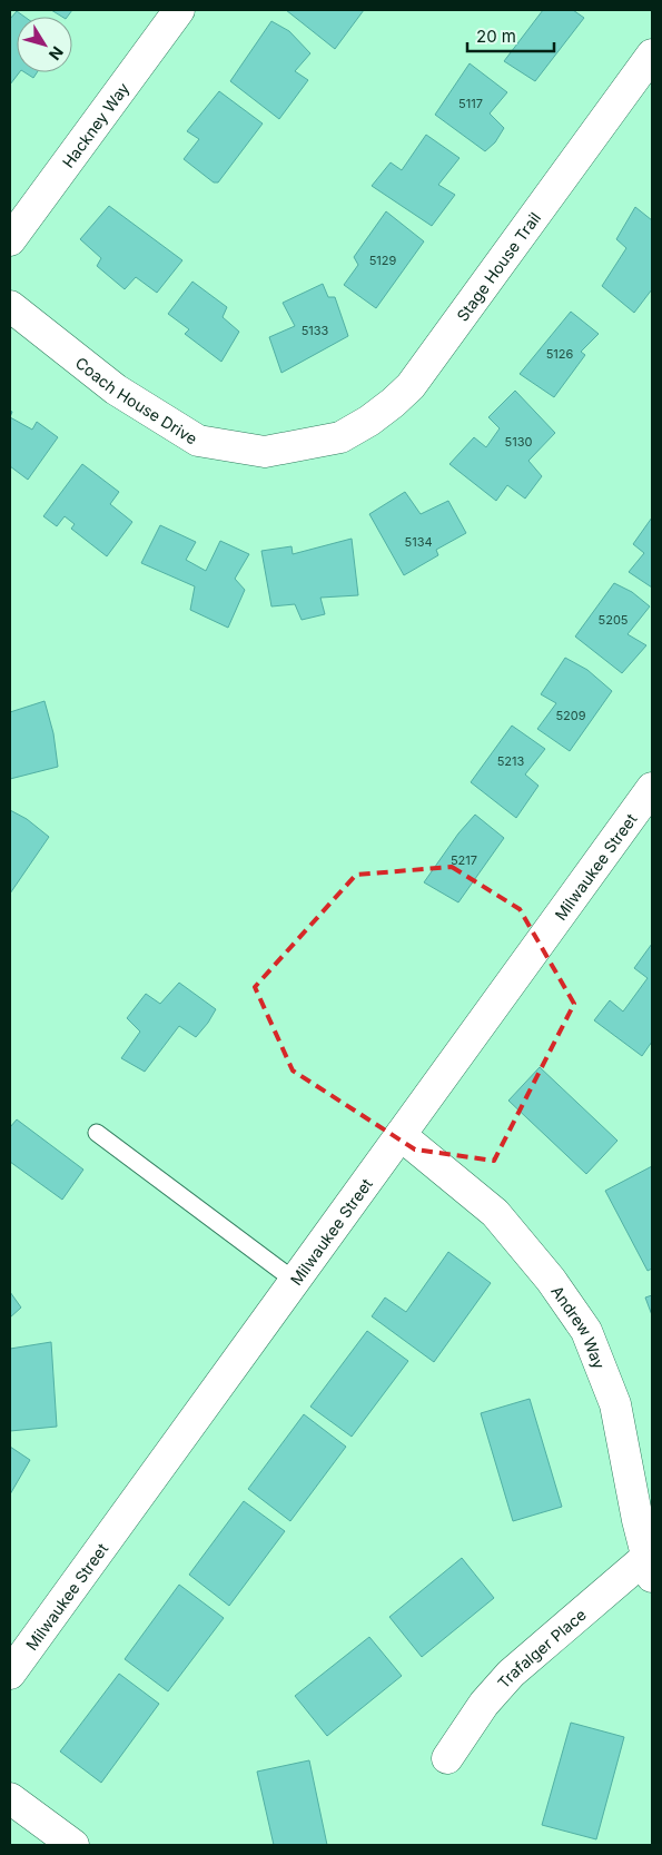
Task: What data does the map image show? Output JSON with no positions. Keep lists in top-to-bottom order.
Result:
{
  "streets": {
    "street": [
      "Hackney Way",
      "Stage House Trail",
      "Coach House Drive",
      "Milwaukee Street",
      "Andrew Way",
      "Trafalger Place"
    ]
  },
  "crossings": [
    ["Stage House Trail", "Coach House Drive"],
    ["Milwaukee Street", "Andrew Way"],
    ["Andrew Way", "Trafalger Place"]
  ],
  "house_numbers": [
    "5117",
    "5129",
    "5133",
    "5126",
    "5130",
    "5134",
    "5205",
    "5209",
    "5213",
    "5217"
  ],
  "scale_bar": "20 m",
  "north": "bottom right"
}
